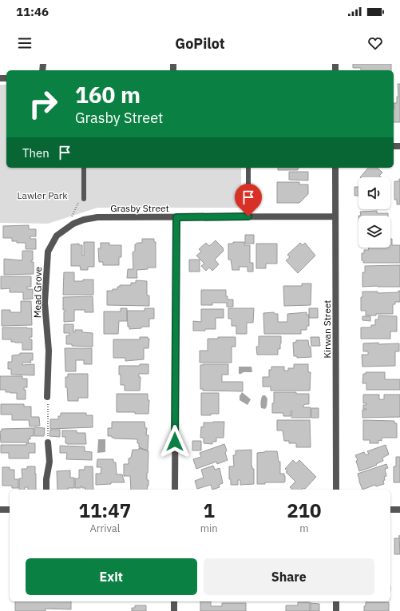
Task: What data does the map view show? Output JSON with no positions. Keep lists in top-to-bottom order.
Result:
{
  "streets": {
    "street": ["Grasby Street", "Mead Grove", "Kirwan Street"]
  },
  "crossings": [
    ["Grasby Street", "Mead Grove"],
    ["Grasby Street", "Kirwan Street"]
  ],
  "parks": ["Lawler Park"],
  "page": {
    "status": "11:46",
    "header": "GoPilot",
    "turn": ["160 m", "Grasby Street"],
    "then": "Then",
    "eta": [
      "11:47",
      "Arrival",
      "1",
      "min",
      "210",
      "m"
    ],
    "buttons": ["Exit", "Share"]
  }
}
